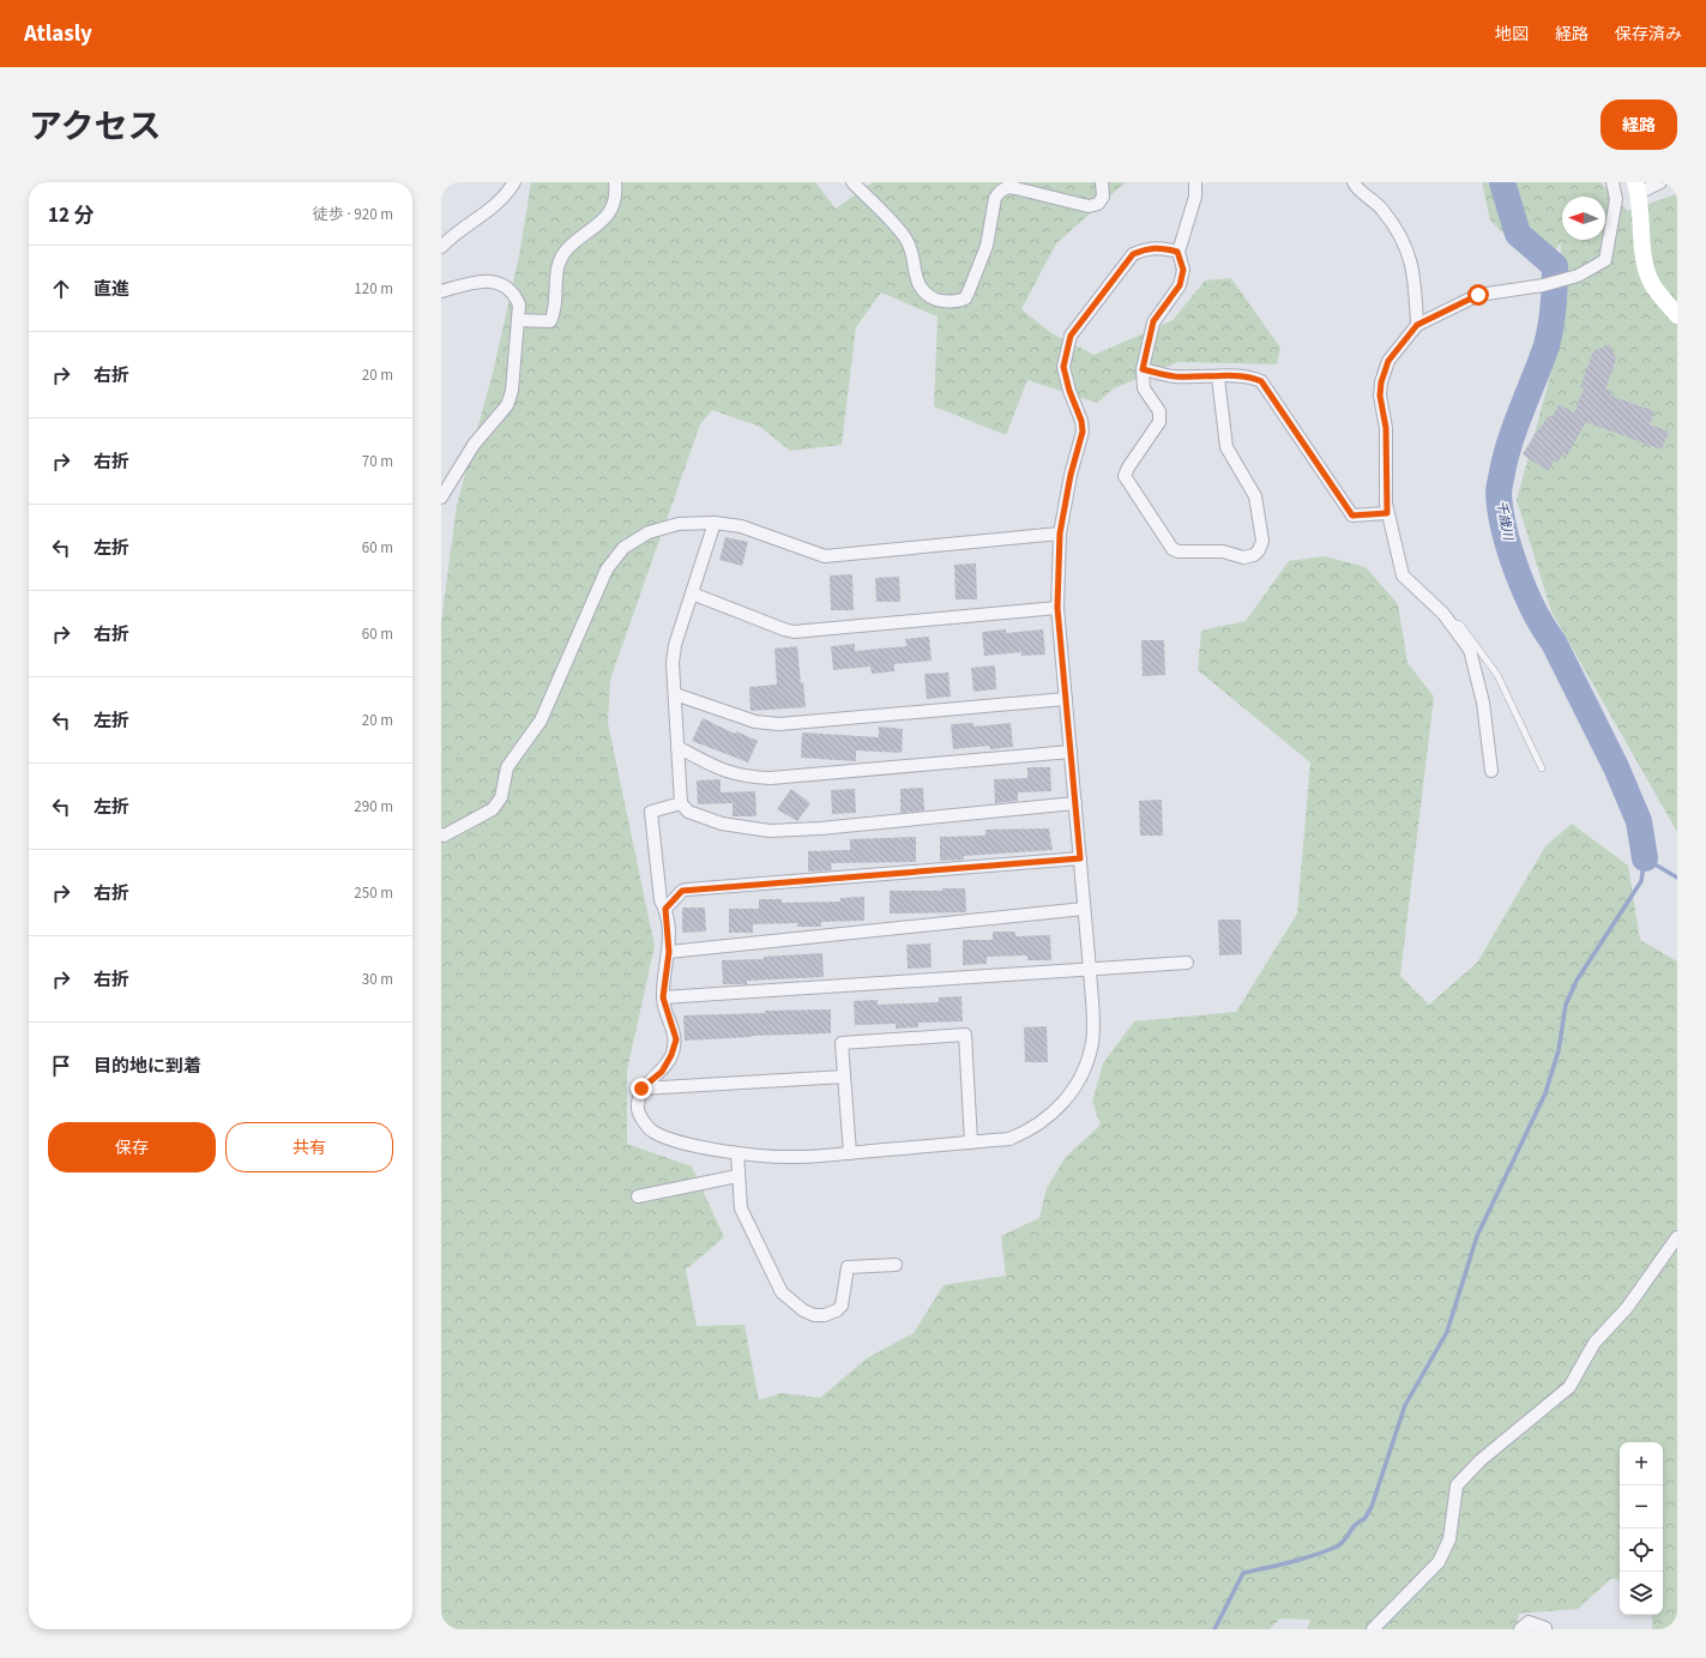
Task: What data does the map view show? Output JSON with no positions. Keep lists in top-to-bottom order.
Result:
{
  "water": ["千歳川"],
  "north": "left",
  "page": {
    "header": "Atlasly",
    "nav": ["地図", "経路", "保存済み"],
    "title": "アクセス",
    "buttons": [
      "経路",
      ["保存", "共有"]
    ],
    "heading": ["12 分", "徒歩 · 920 m"],
    "list": [
      ["直進", "120 m"],
      ["右折", "20 m"],
      ["右折", "70 m"],
      ["左折", "60 m"],
      ["右折", "60 m"],
      ["左折", "20 m"],
      ["左折", "290 m"],
      ["右折", "250 m"],
      ["右折", "30 m"],
      "目的地に到着"
    ],
    "map_buttons": ["+", "−"]
  }
}
